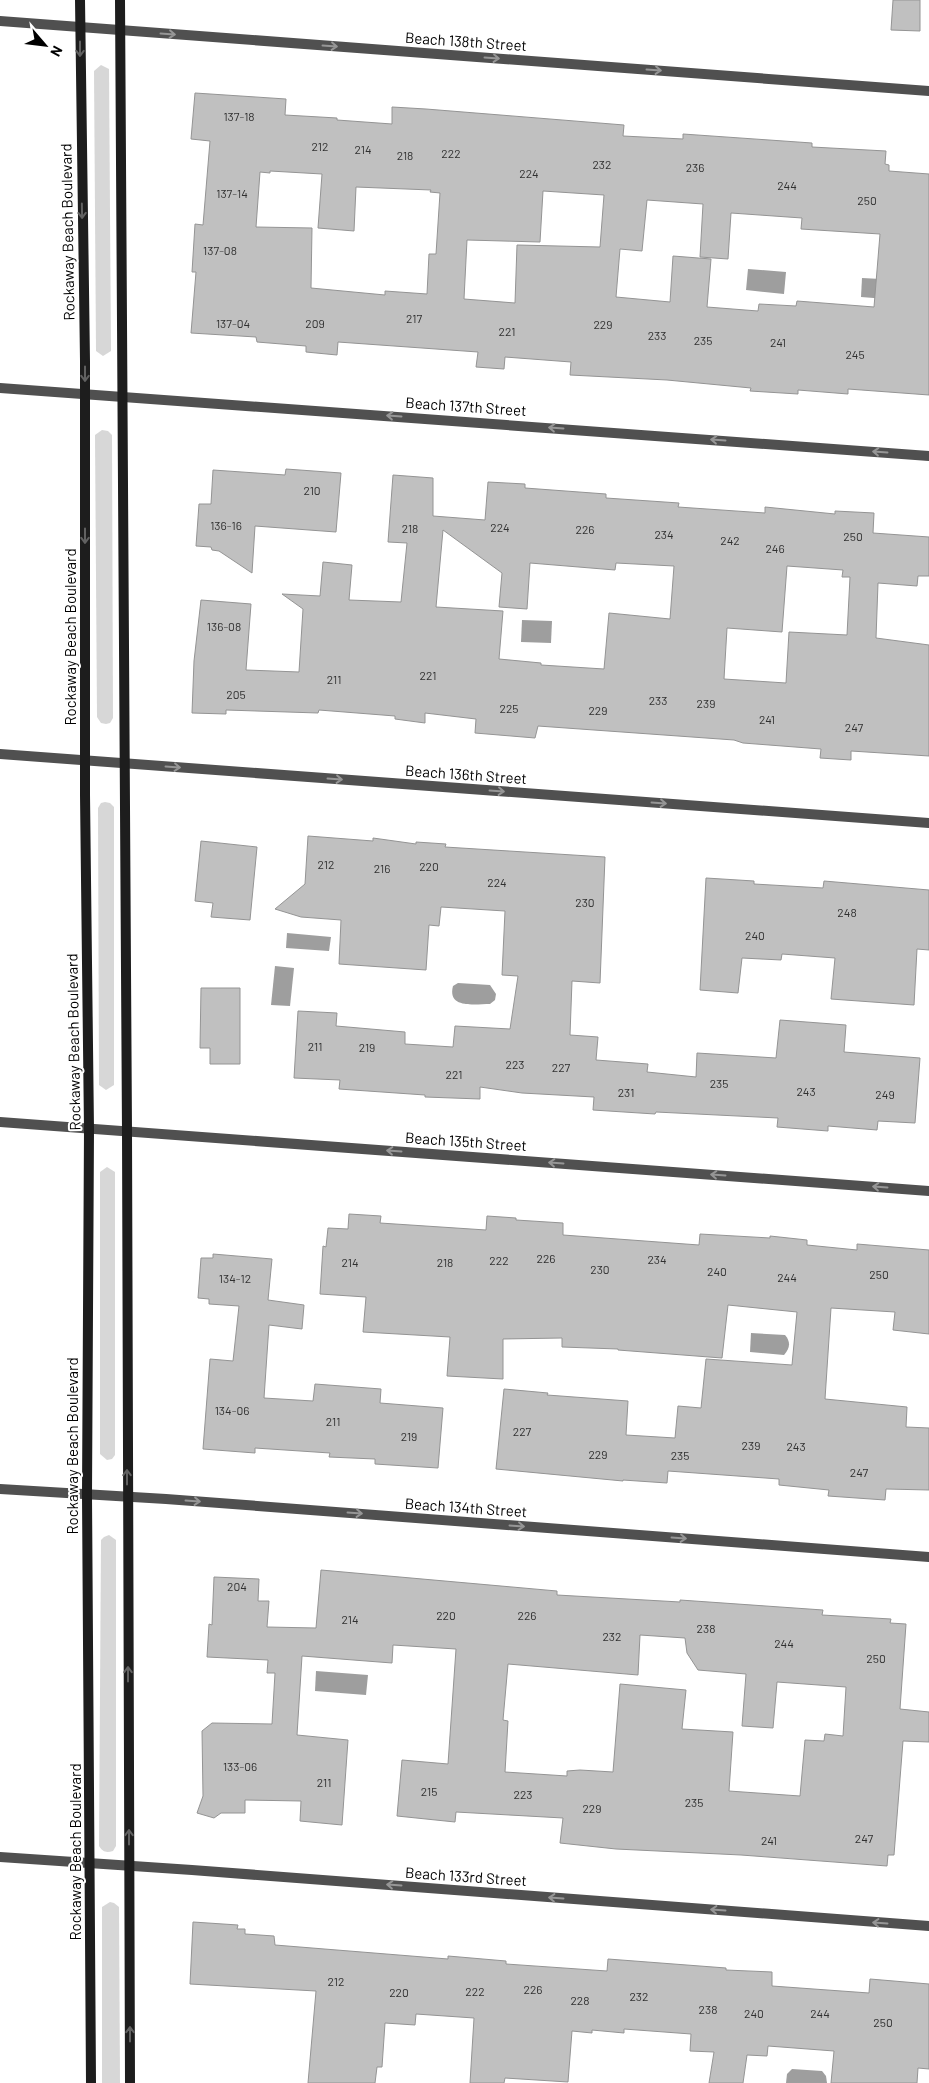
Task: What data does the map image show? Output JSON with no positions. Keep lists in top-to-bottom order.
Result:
{
  "streets": {
    "street": [
      "Beach 138th Street",
      "Rockaway Beach Boulevard",
      "Beach 137th Street",
      "Beach 136th Street",
      "Beach 135th Street",
      "Beach 134th Street",
      "Beach 133rd Street"
    ]
  },
  "crossings": [
    ["Beach 138th Street", "Rockaway Beach Boulevard"],
    ["Rockaway Beach Boulevard", "Beach 137th Street"],
    ["Rockaway Beach Boulevard", "Beach 136th Street"],
    ["Rockaway Beach Boulevard", "Beach 135th Street"],
    ["Rockaway Beach Boulevard", "Beach 134th Street"],
    ["Rockaway Beach Boulevard", "Beach 133rd Street"]
  ],
  "one_way": [
    "Beach 138th Street",
    "Beach 137th Street",
    "Beach 136th Street",
    "Beach 135th Street",
    "Beach 134th Street",
    "Beach 133rd Street"
  ],
  "house_numbers": [
    "137-18",
    "212",
    "214",
    "222",
    "218",
    "232",
    "236",
    "224",
    "244",
    "137-14",
    "250",
    "137-08",
    "217",
    "137-04",
    "209",
    "229",
    "221",
    "233",
    "235",
    "241",
    "245",
    "210",
    "136-16",
    "224",
    "218",
    "226",
    "234",
    "250",
    "242",
    "246",
    "136-08",
    "221",
    "211",
    "205",
    "233",
    "239",
    "225",
    "229",
    "241",
    "247",
    "212",
    "220",
    "216",
    "224",
    "230",
    "248",
    "240",
    "211",
    "219",
    "223",
    "227",
    "221",
    "235",
    "243",
    "231",
    "249",
    "226",
    "234",
    "222",
    "214",
    "218",
    "230",
    "240",
    "250",
    "244",
    "134-12",
    "134-06",
    "211",
    "227",
    "219",
    "239",
    "243",
    "229",
    "235",
    "247",
    "204",
    "220",
    "226",
    "214",
    "238",
    "232",
    "244",
    "250",
    "133-06",
    "211",
    "215",
    "223",
    "235",
    "229",
    "247",
    "241",
    "212",
    "226",
    "222",
    "220",
    "232",
    "228",
    "238",
    "240",
    "244",
    "250"
  ],
  "north": "bottom right"
}
